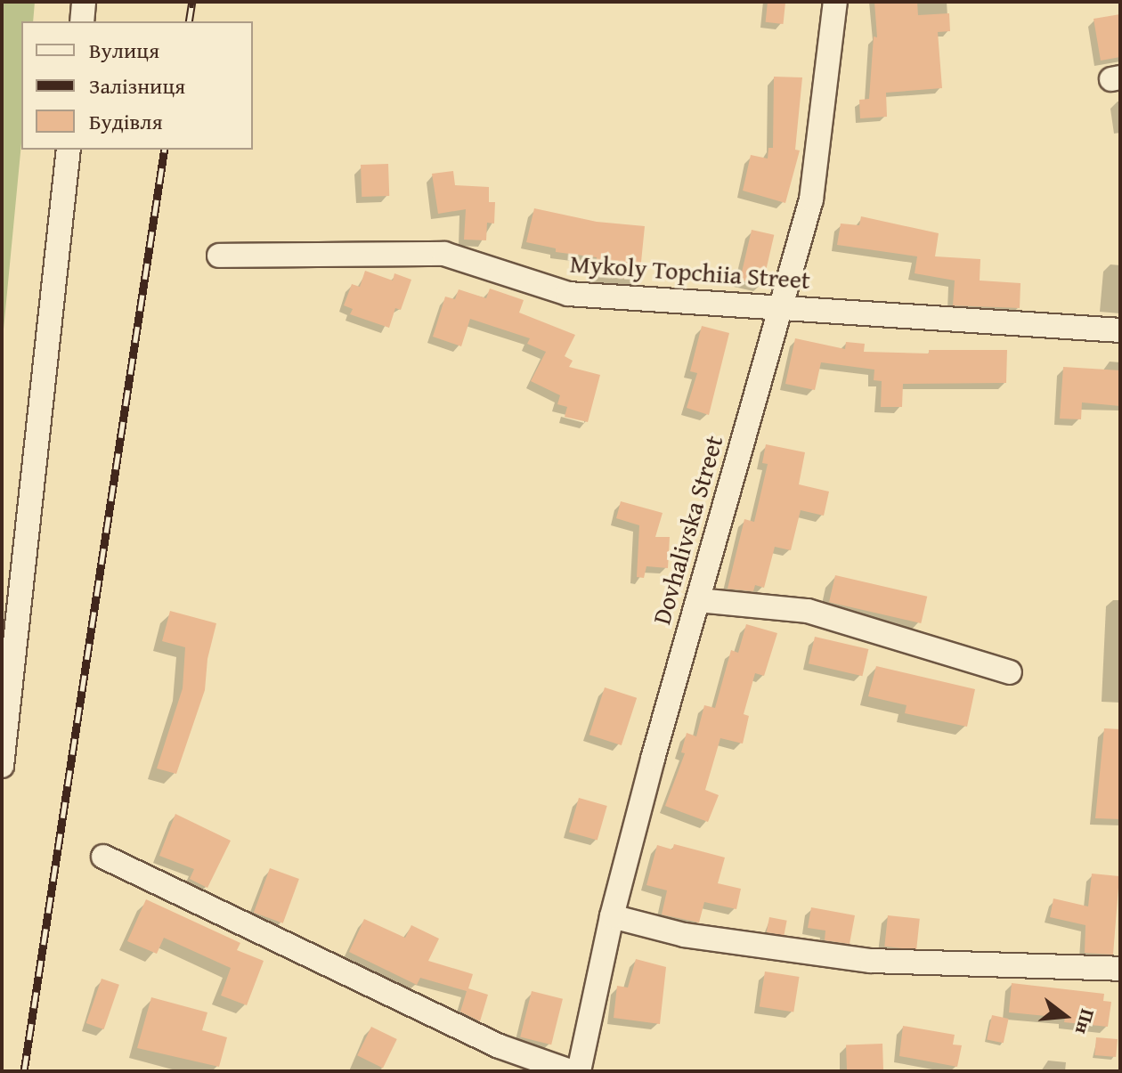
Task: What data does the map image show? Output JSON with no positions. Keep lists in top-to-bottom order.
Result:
{
  "streets": {
    "street": ["Mykoly Topchiia Street", "Dovhalivska Street"]
  },
  "crossings": [
    ["Mykoly Topchiia Street", "Dovhalivska Street"]
  ],
  "legend": ["Вулиця", "Залізниця", "Будівля"],
  "north": "right"
}
